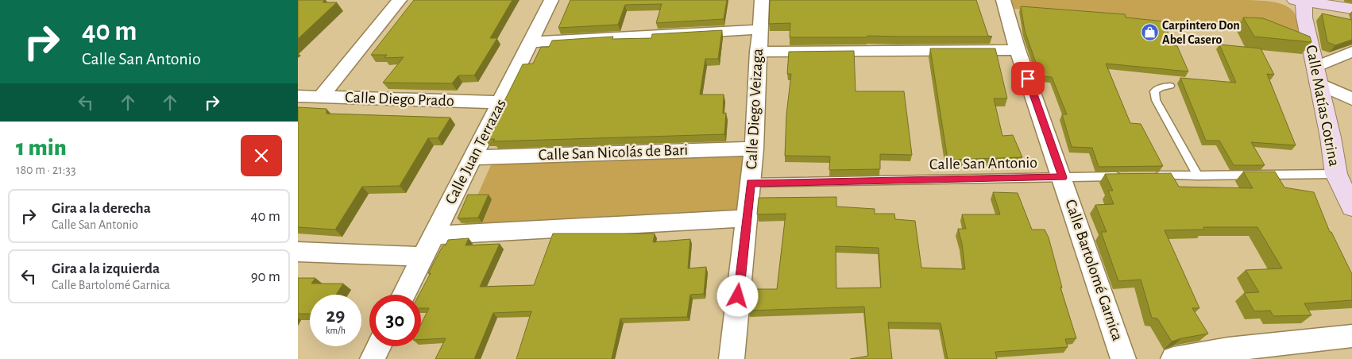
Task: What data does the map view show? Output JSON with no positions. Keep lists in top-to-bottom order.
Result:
{
  "streets": {
    "street": [
      "Calle Diego Prado",
      "Calle Matías Cotrina",
      "Calle Diego Veizaga",
      "Calle Juan Terrazas",
      "Calle San Nicolás de Bari",
      "Calle Bartolomé Garnica"
    ],
    "lane": ["Calle San Antonio"]
  },
  "crossings": [
    ["Calle Diego Prado", "Calle Juan Terrazas"],
    ["Calle Diego Veizaga", "Calle San Nicolás de Bari"],
    ["Calle Diego Veizaga", "Calle San Antonio"],
    ["Calle Juan Terrazas", "Calle San Nicolás de Bari"],
    ["Calle San Antonio", "Calle Bartolomé Garnica"]
  ],
  "places": {
    "shop": ["Carpintero Don Abel Casero"]
  },
  "page": {
    "turn": ["40 m", "Calle San Antonio"],
    "heading": ["1 min", "180 m · 21:33"],
    "list": [
      {
        "name": "Gira a la derecha",
        "note": "Calle San Antonio",
        "value": "40 m"
      },
      {
        "name": "Gira a la izquierda",
        "note": "Calle Bartolomé Garnica",
        "value": "90 m"
      }
    ],
    "speed": "29 km/h",
    "limit": "30"
  }
}
